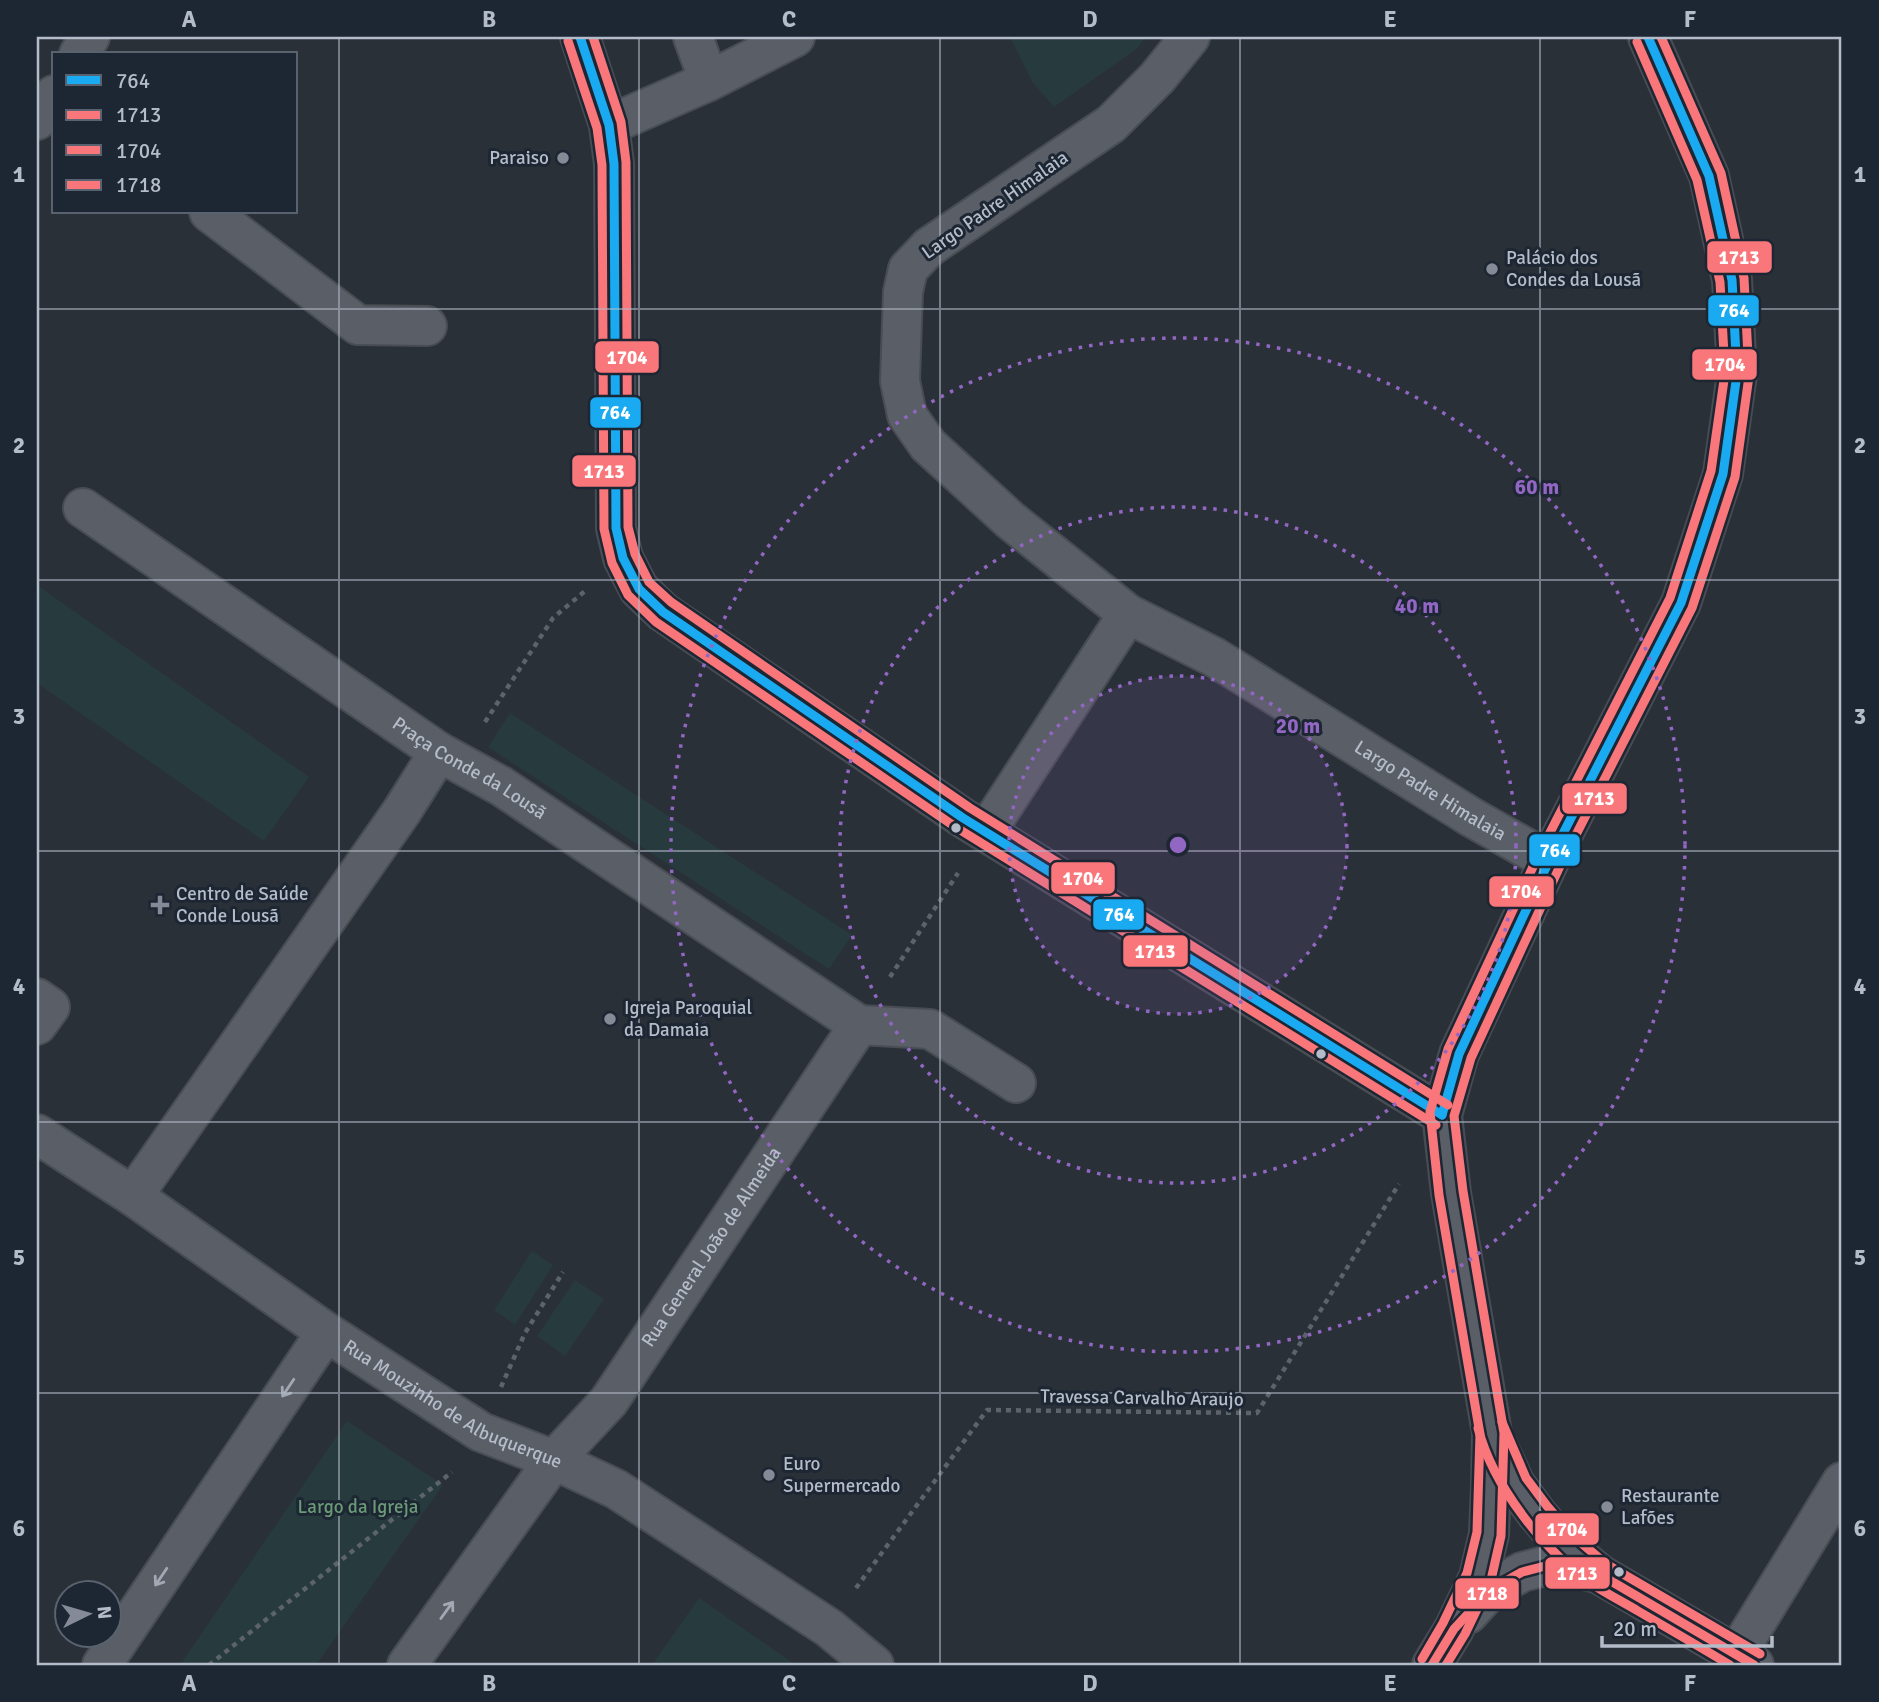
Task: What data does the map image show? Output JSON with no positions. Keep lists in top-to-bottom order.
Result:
{
  "streets": {
    "street": [
      "Largo Padre Himalaia",
      "Praça Conde da Lousã",
      "Rua General João de Almeida",
      "Rua Mouzinho de Albuquerque"
    ],
    "path": ["Travessa Carvalho Araujo"]
  },
  "crossings": [
    ["Praça Conde da Lousã", "Rua General João de Almeida"],
    ["Rua General João de Almeida", "Rua Mouzinho de Albuquerque"],
    ["Travessa Carvalho Araujo", "Rua Mouzinho de Albuquerque"]
  ],
  "parks": ["Largo da Igreja"],
  "places": {
    "other": [
      "Paraiso",
      "Palácio dos Condes da Lousã",
      "Igreja Paroquial da Damaia",
      "Euro Supermercado",
      "Restaurante Lafões"
    ],
    "health": ["Centro de Saúde Conde Lousã"]
  },
  "lines": [
    "transit line 764",
    "transit line 1713",
    "transit line 1704",
    "transit line 1718"
  ],
  "legend": [
    "764",
    "1713",
    "1704",
    "1718"
  ],
  "scale_bar": "20 m",
  "north": "right",
  "grid": {
    "columns": [
      "A",
      "B",
      "C",
      "D",
      "E",
      "F"
    ],
    "rows": [
      "1",
      "2",
      "3",
      "4",
      "5",
      "6"
    ]
  },
  "rings": ["60 m", "40 m", "20 m"]
}
